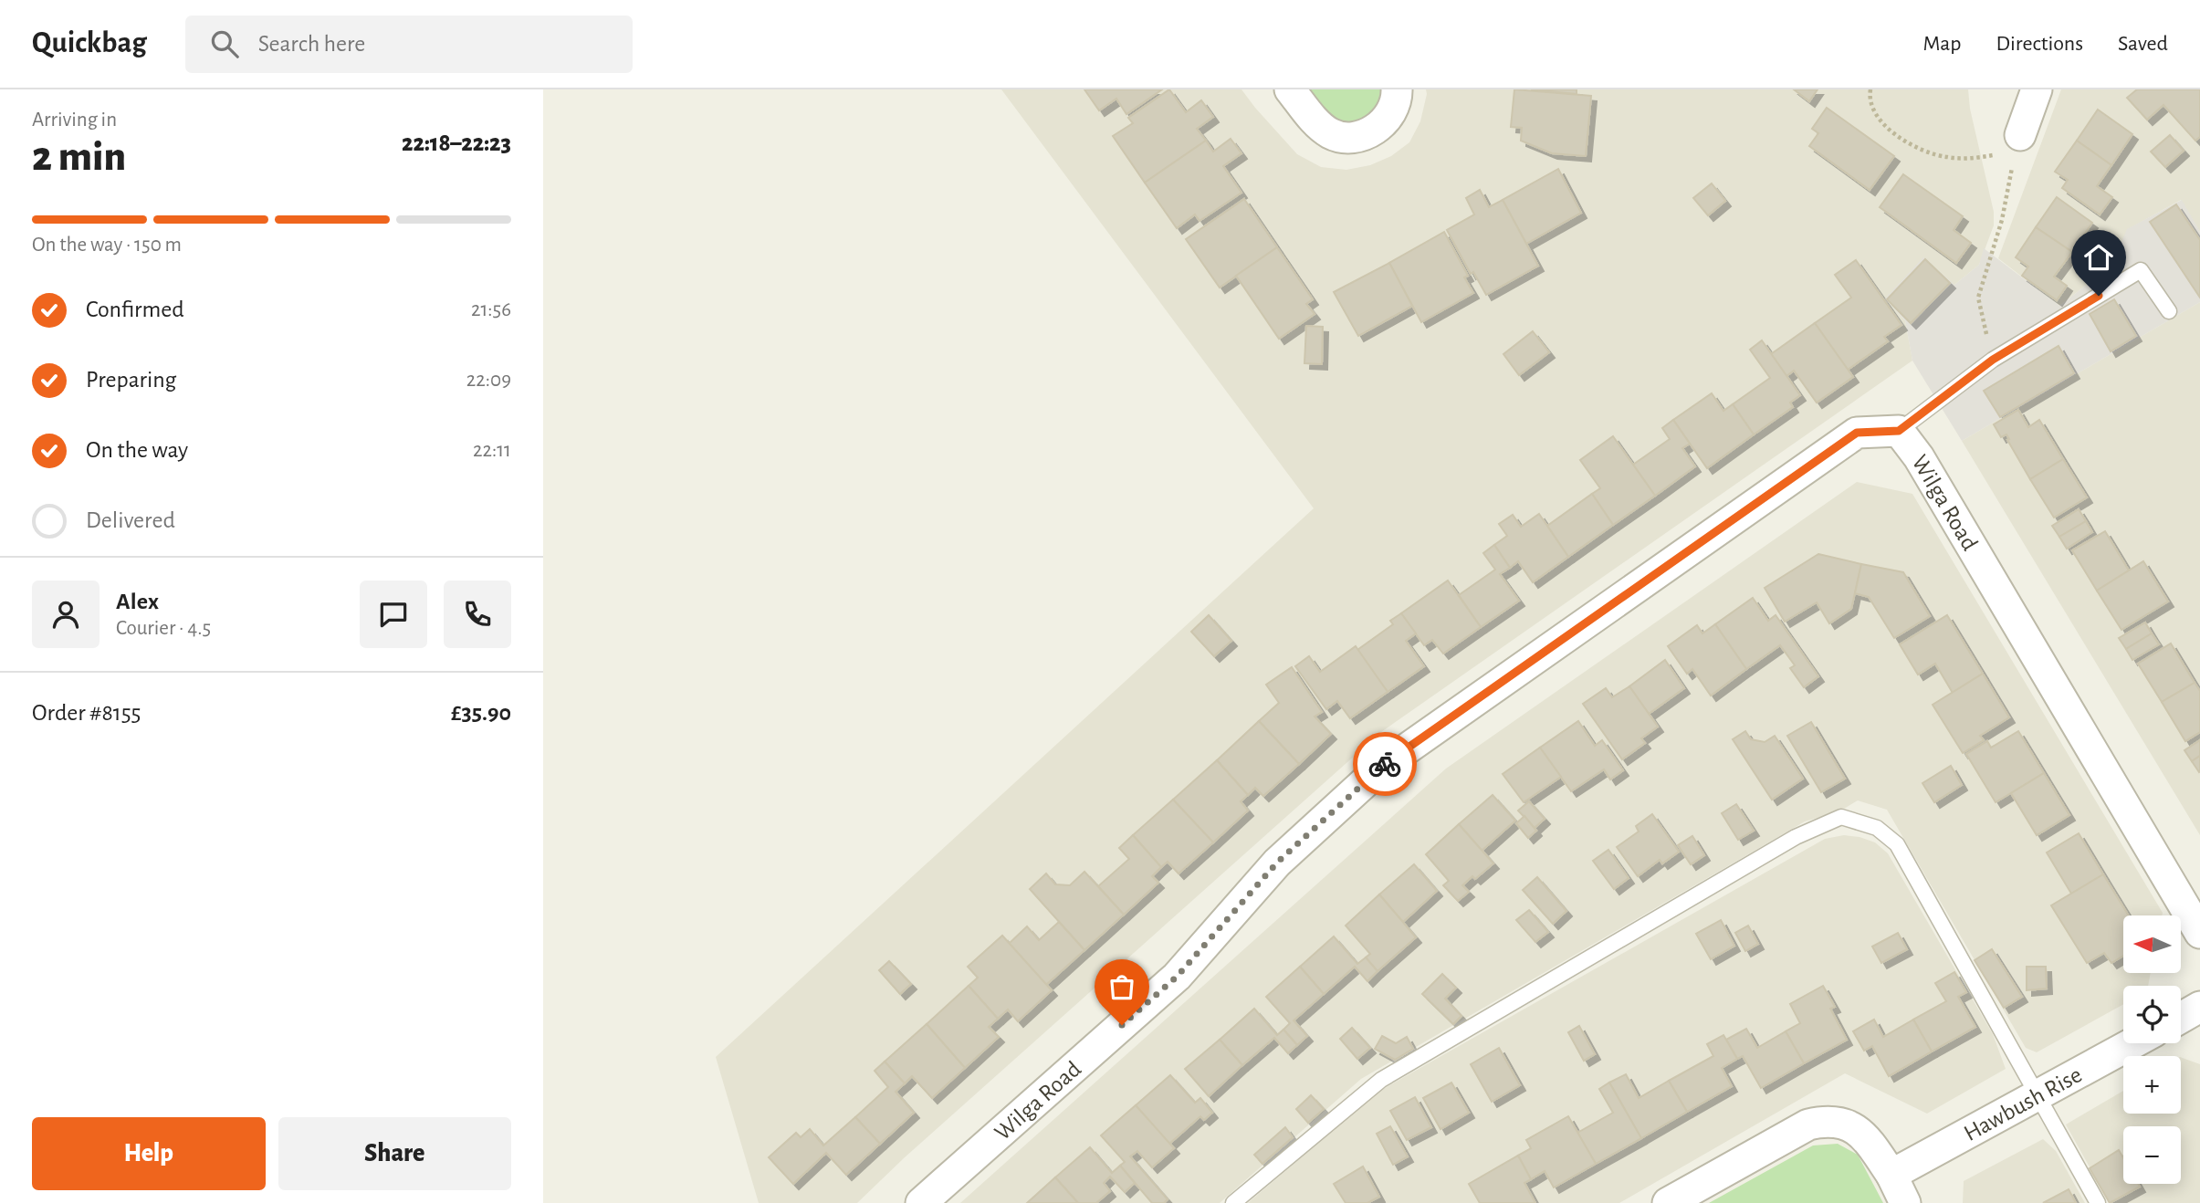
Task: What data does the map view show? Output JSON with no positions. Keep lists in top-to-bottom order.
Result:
{
  "streets": {
    "street": ["Wilga Road", "Hawbush Rise"]
  },
  "north": "left",
  "page": {
    "header": "Quickbag",
    "search": "Search here",
    "nav": ["Map", "Directions", "Saved"],
    "heading": ["2 min", "Arriving in", "22:18–22:23"],
    "panel": [
      "Alex",
      "Courier · 4.5",
      "Order #8155",
      "£35.90"
    ],
    "bar": "On the way · 150 m",
    "list": [
      ["Confirmed", "21:56"],
      ["Preparing", "22:09"],
      ["On the way", "22:11"],
      "Delivered"
    ],
    "map_buttons": ["+", "−"],
    "buttons": ["Help", "Share"]
  }
}
